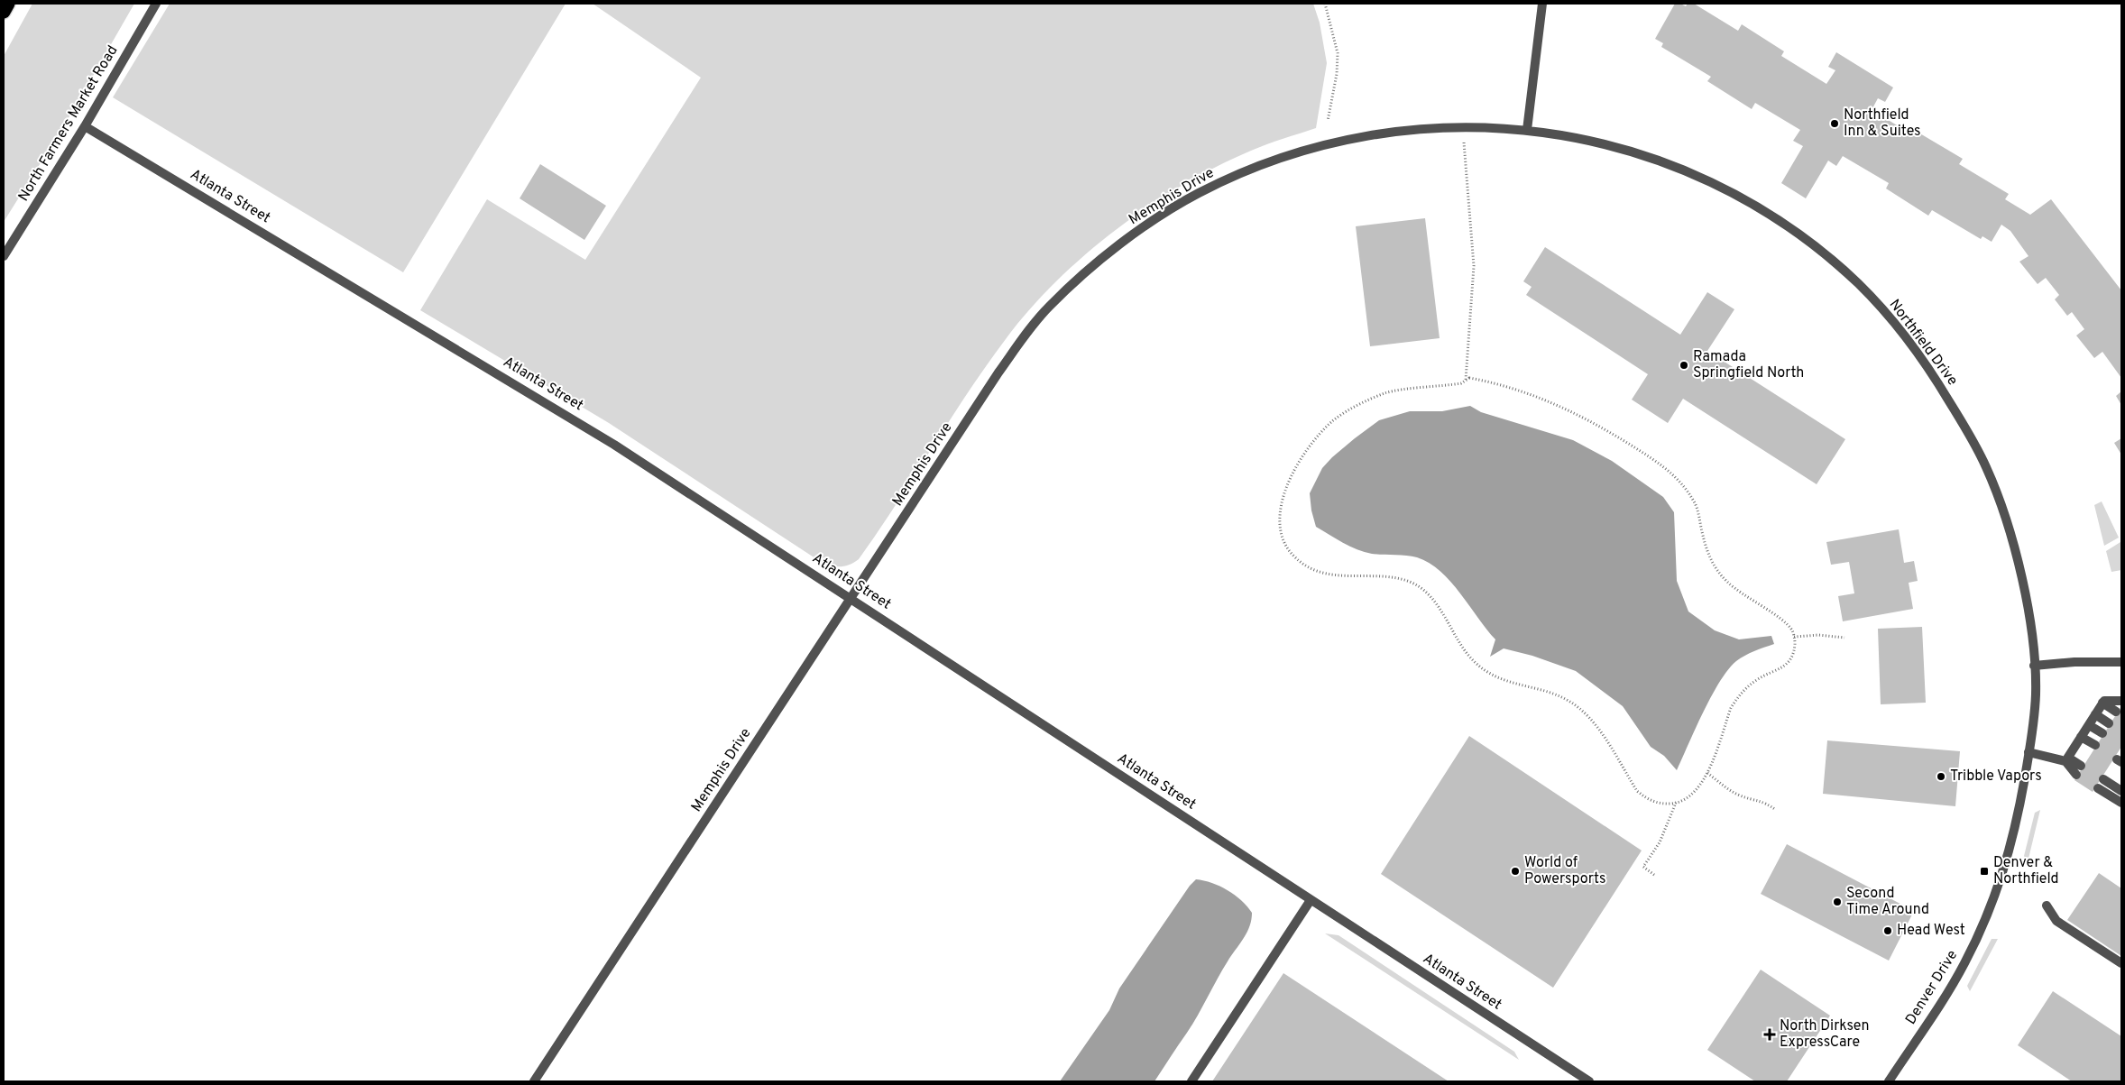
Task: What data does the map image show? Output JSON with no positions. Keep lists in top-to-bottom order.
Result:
{
  "streets": {
    "street": [
      "North Farmers Market Road",
      "Atlanta Street",
      "Memphis Drive",
      "Northfield Drive",
      "Denver Drive"
    ]
  },
  "crossings": [
    ["North Farmers Market Road", "Atlanta Street"],
    ["Atlanta Street", "Memphis Drive"],
    ["Memphis Drive", "Northfield Drive"],
    ["Northfield Drive", "Denver Drive"]
  ],
  "places": {
    "other": [
      "Northfield Inn & Suites",
      "Ramada Springfield North",
      "Tribble Vapors",
      "World of Powersports",
      "Second Time Around",
      "Head West"
    ],
    "transit": ["Denver & Northfield"],
    "health": ["North Dirksen ExpressCare"]
  }
}
